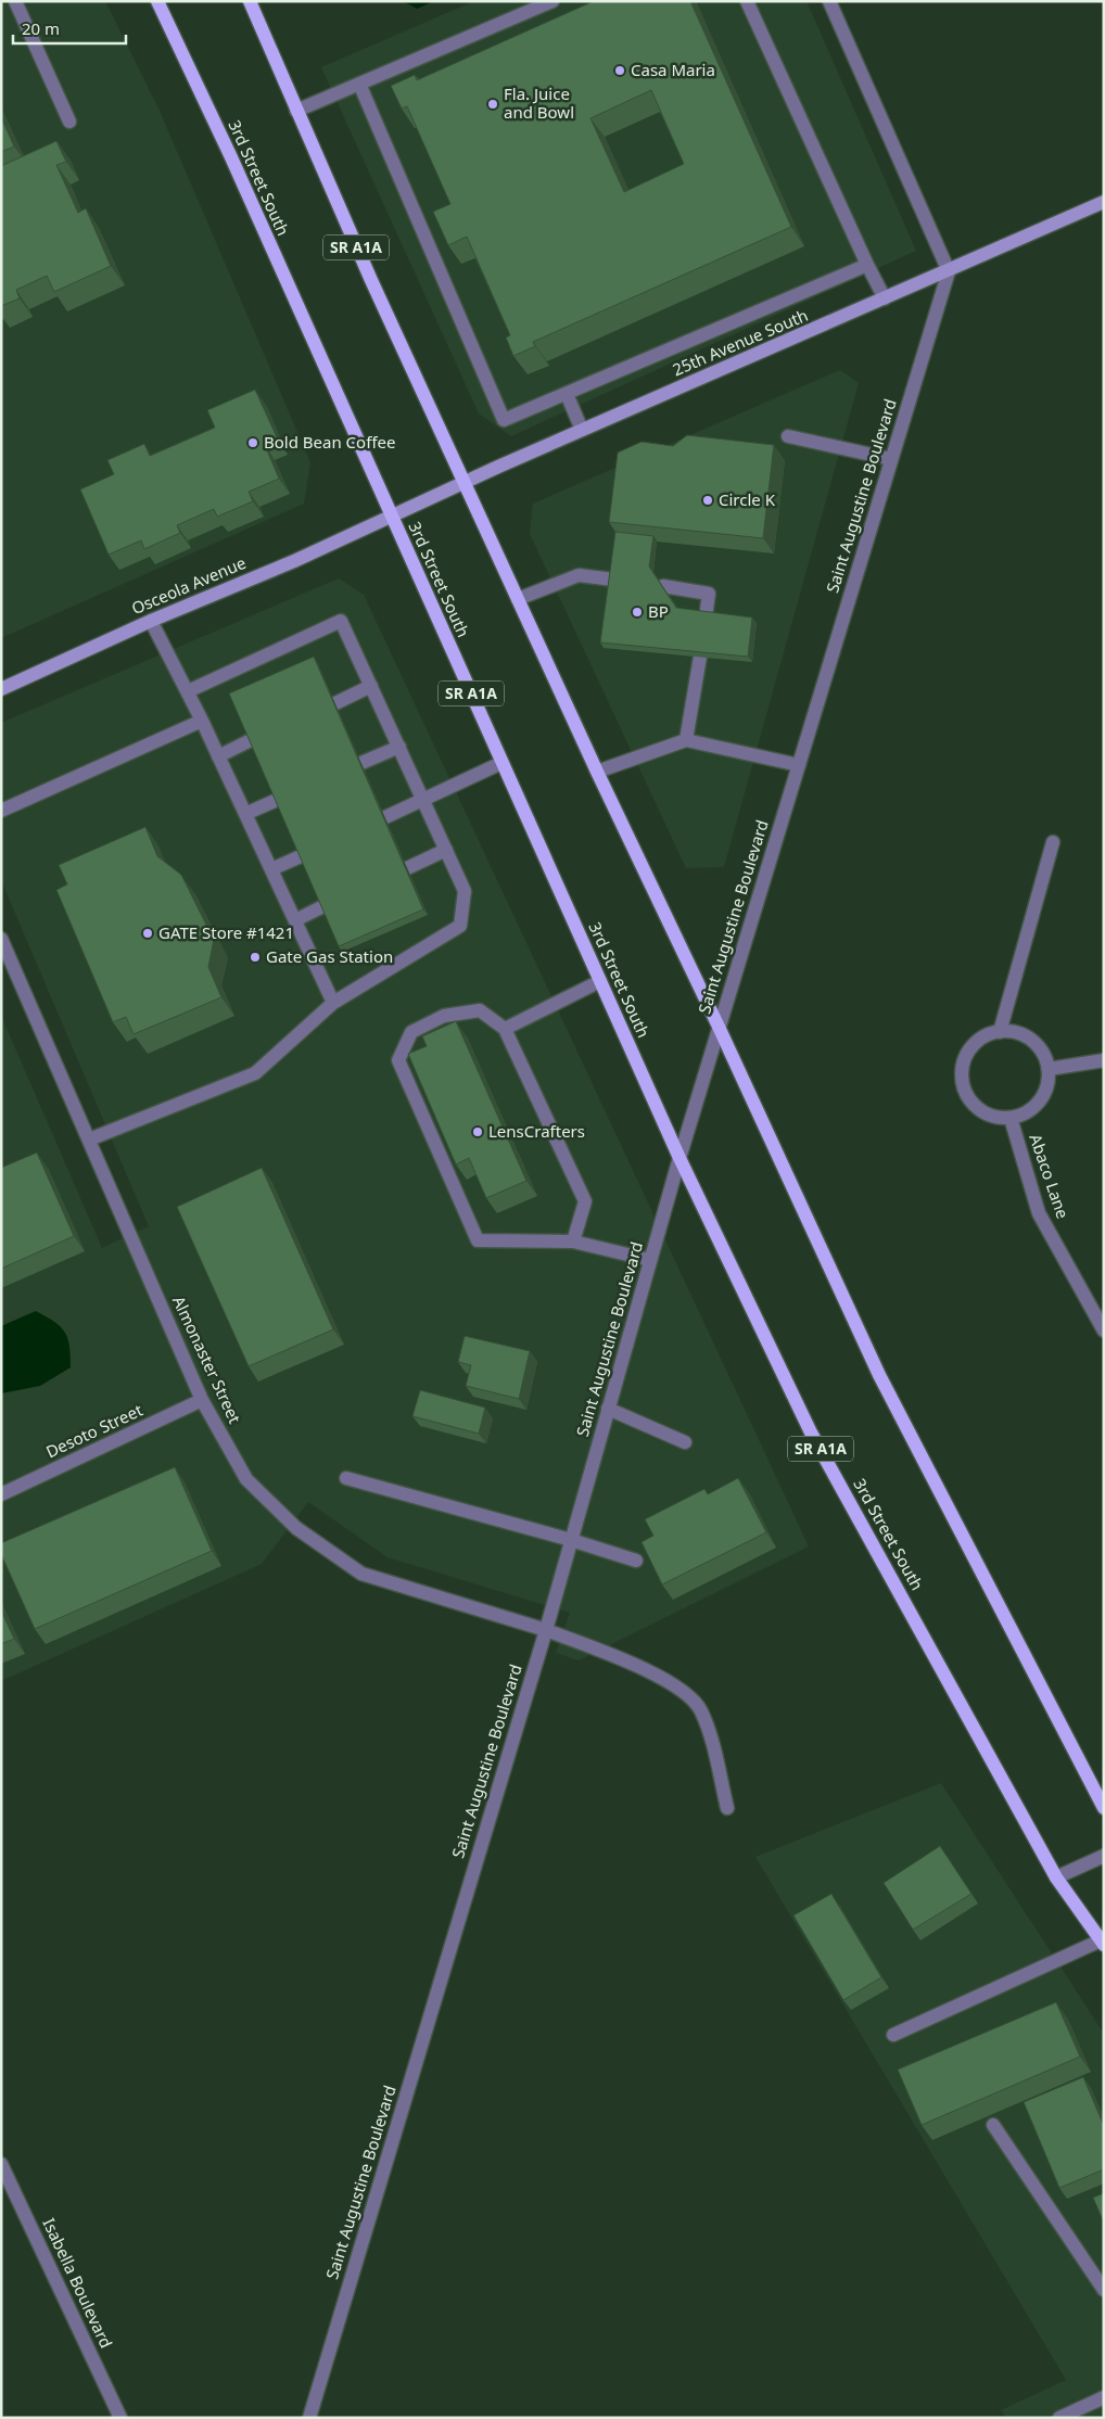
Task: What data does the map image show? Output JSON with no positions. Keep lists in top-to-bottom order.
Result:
{
  "streets": {
    "main road": ["3rd Street South", "SR A1A"],
    "street": [
      "25th Avenue South",
      "Saint Augustine Boulevard",
      "Osceola Avenue",
      "Abaco Lane",
      "Almonaster Street",
      "Desoto Street",
      "Isabella Boulevard"
    ]
  },
  "crossings": [
    ["3rd Street South", "25th Avenue South"],
    ["3rd Street South", "Saint Augustine Boulevard"],
    ["3rd Street South", "Osceola Avenue"],
    ["SR A1A", "25th Avenue South"],
    ["SR A1A", "Saint Augustine Boulevard"],
    ["25th Avenue South", "Saint Augustine Boulevard"],
    ["25th Avenue South", "Osceola Avenue"],
    ["Saint Augustine Boulevard", "Almonaster Street"],
    ["Almonaster Street", "Desoto Street"]
  ],
  "places": [
    "Casa Maria",
    "Fla. Juice and Bowl",
    "Bold Bean Coffee",
    "Circle K",
    "BP",
    "GATE Store #1421",
    "Gate Gas Station",
    "LensCrafters"
  ],
  "scale_bar": "20 m"
}
